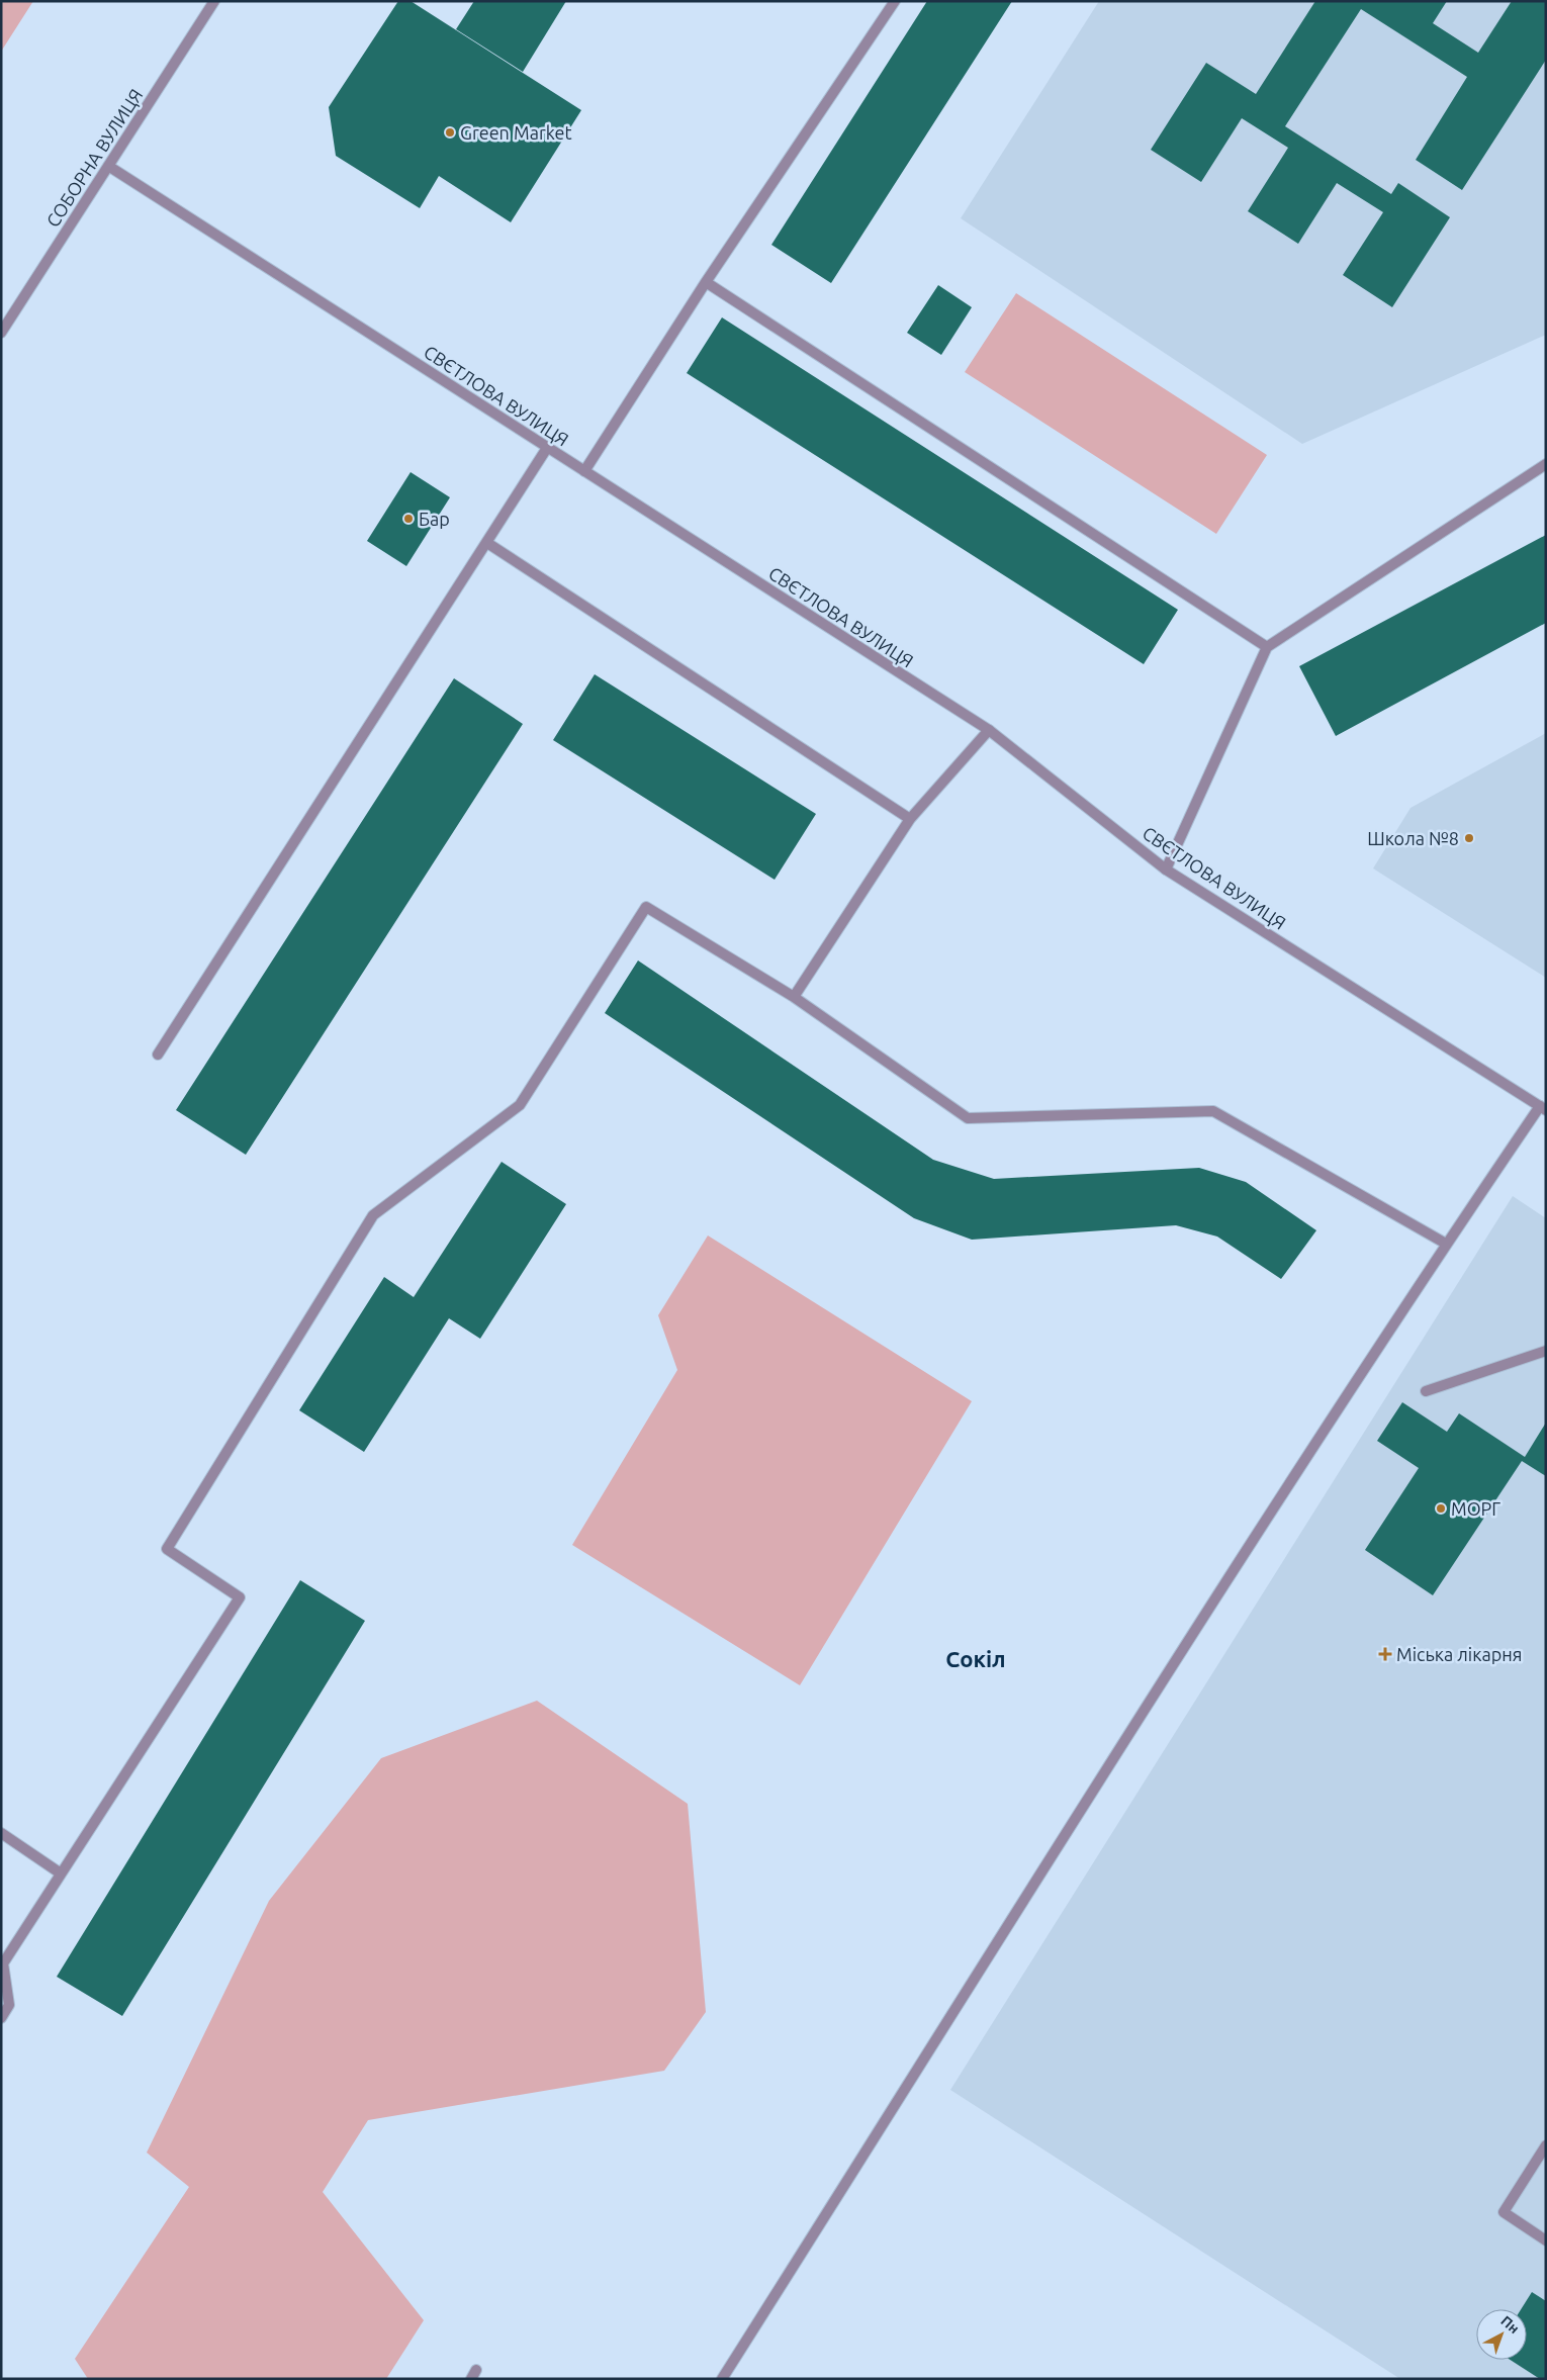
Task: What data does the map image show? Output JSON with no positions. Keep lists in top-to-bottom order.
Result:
{
  "streets": {
    "street": ["СОБОРНА ВУЛИЦЯ", "СВЄТЛОВА ВУЛИЦЯ"]
  },
  "crossings": [
    ["СОБОРНА ВУЛИЦЯ", "СВЄТЛОВА ВУЛИЦЯ"]
  ],
  "districts": ["Сокіл"],
  "places": {
    "other": [
      "Green Market",
      "Бар",
      "Школа №8",
      "МОРГ"
    ],
    "health": ["Міська лікарня"]
  },
  "north": "top right"
}
